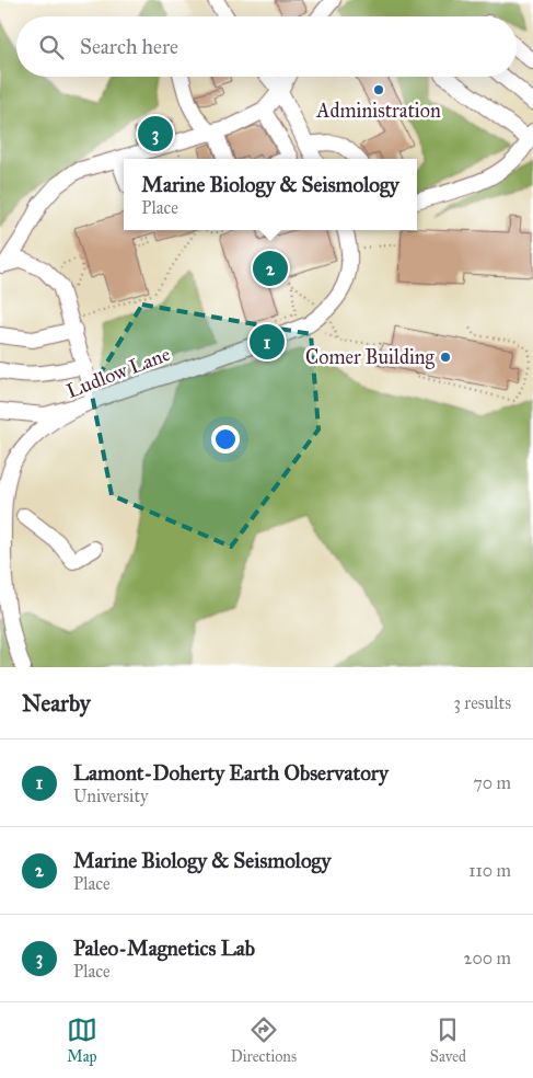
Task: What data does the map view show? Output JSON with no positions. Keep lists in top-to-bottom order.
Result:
{
  "streets": {
    "lane": ["Ludlow Lane"]
  },
  "places": ["Administration", "Comer Building"],
  "page": {
    "search": "Search here",
    "pins": ["3", "2", "1"],
    "popup": ["Marine Biology & Seismology", "Place"],
    "heading": ["Nearby", "3 results"],
    "list": [
      {
        "mark": "1",
        "name": "Lamont-Doherty Earth Observatory",
        "note": "University",
        "value": "70 m"
      },
      {
        "mark": "2",
        "name": "Marine Biology & Seismology",
        "note": "Place",
        "value": "110 m"
      },
      {
        "mark": "3",
        "name": "Paleo-Magnetics Lab",
        "note": "Place",
        "value": "200 m"
      }
    ],
    "nav": ["Map", "Directions", "Saved"]
  }
}
